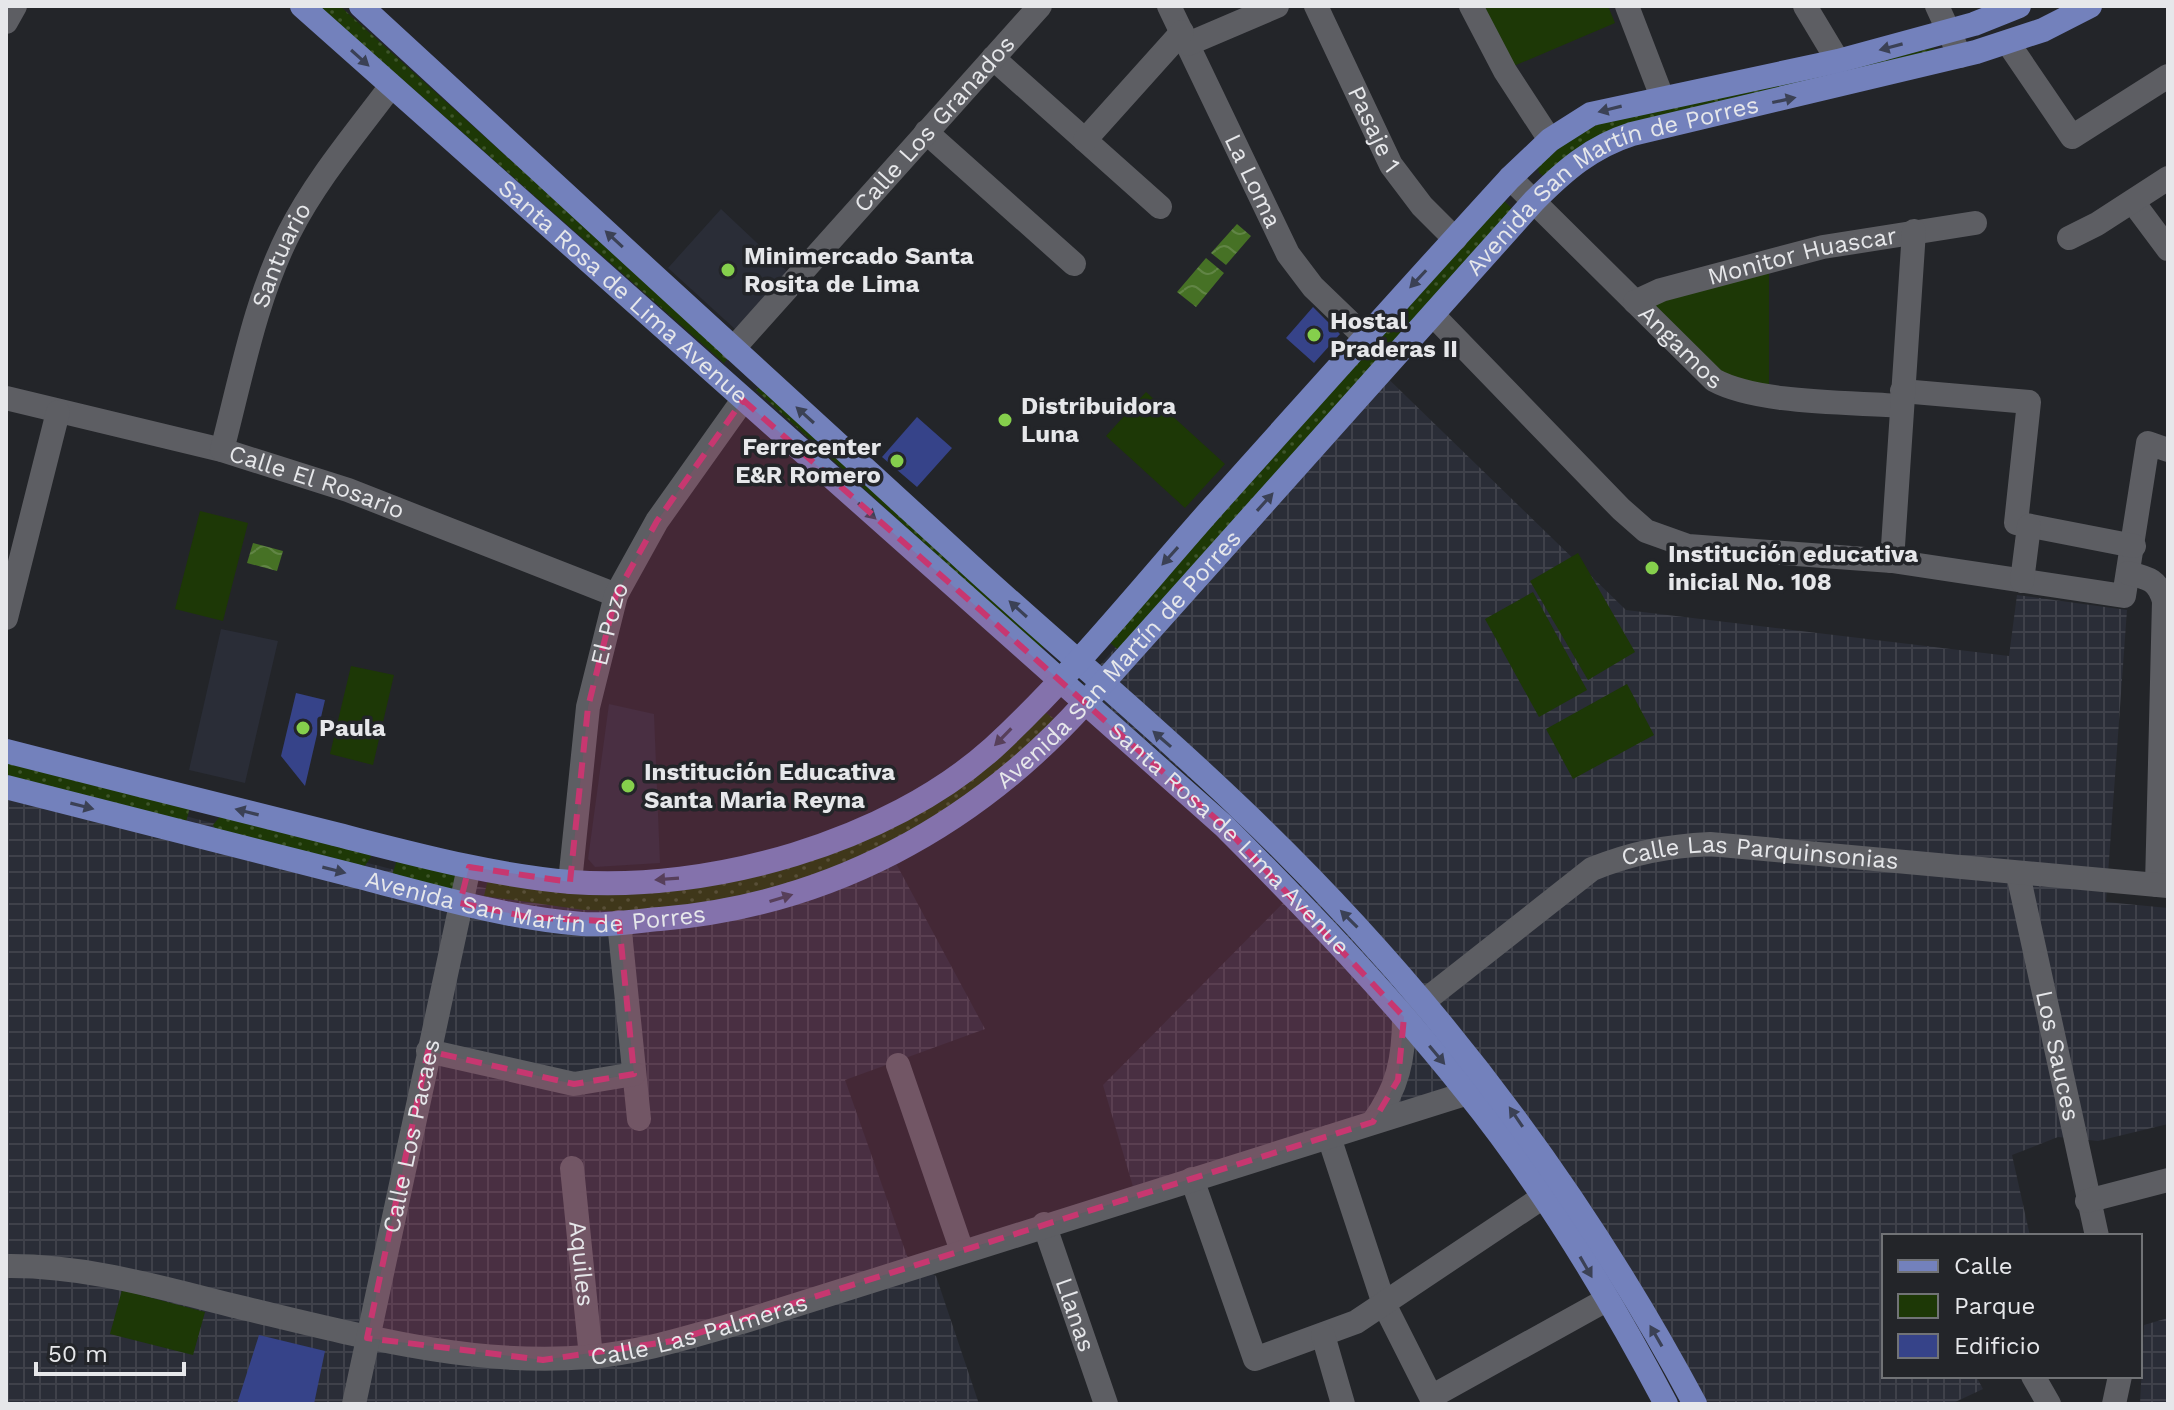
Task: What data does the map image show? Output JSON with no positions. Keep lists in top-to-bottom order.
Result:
{
  "streets": {
    "main road": ["Avenida San Martín de Porres", "Santa Rosa de Lima Avenue"],
    "street": [
      "Calle Los Granados",
      "Pasaje 1",
      "La Loma",
      "Monitor Huascar",
      "Santuario",
      "Angamos",
      "Calle El Rosario",
      "El Pozo",
      "Calle Las Parquinsonias",
      "Los Sauces",
      "Calle Los Pacaes",
      "Aquiles",
      "Llanas",
      "Calle Las Palmeras"
    ]
  },
  "crossings": [
    ["Calle Los Granados", "Santa Rosa de Lima Avenue"],
    ["Pasaje 1", "Avenida San Martín de Porres"],
    ["La Loma", "Avenida San Martín de Porres"],
    ["Avenida San Martín de Porres", "Santa Rosa de Lima Avenue"],
    ["Avenida San Martín de Porres", "Angamos"],
    ["Avenida San Martín de Porres", "El Pozo"],
    ["Avenida San Martín de Porres", "Calle Los Pacaes"],
    ["Monitor Huascar", "Angamos"],
    ["Santuario", "Santa Rosa de Lima Avenue"],
    ["Santuario", "Calle El Rosario"],
    ["Santa Rosa de Lima Avenue", "El Pozo"],
    ["Santa Rosa de Lima Avenue", "Calle Las Parquinsonias"],
    ["Santa Rosa de Lima Avenue", "Calle Las Palmeras"],
    ["Calle El Rosario", "El Pozo"],
    ["Calle Las Parquinsonias", "Los Sauces"],
    ["Calle Los Pacaes", "Calle Las Palmeras"],
    ["Aquiles", "Calle Las Palmeras"],
    ["Llanas", "Calle Las Palmeras"]
  ],
  "places": [
    "Minimercado Santa Rosita de Lima",
    "Hostal Praderas II",
    "Distribuidora Luna",
    "Ferrecenter E&R Romero",
    "Institución educativa inicial No. 108",
    "Paula",
    "Institución Educativa Santa Maria Reyna"
  ],
  "legend": ["Calle", "Parque", "Edificio"],
  "scale_bar": "50 m"
}
